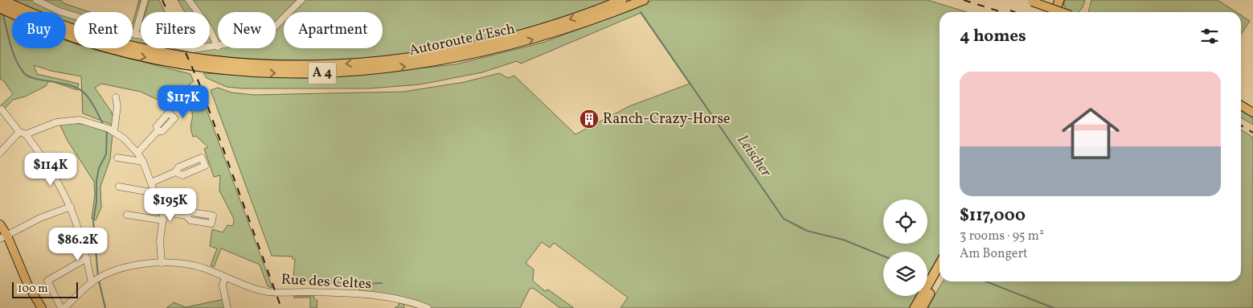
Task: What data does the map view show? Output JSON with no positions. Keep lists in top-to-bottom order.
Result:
{
  "streets": {
    "highway": ["Autoroute d'Esch", "A 4"],
    "street": ["Rue des Celtes"]
  },
  "water": ["Leischer"],
  "places": {
    "building": ["Ranch-Crazy-Horse"]
  },
  "scale_bar": "100 m",
  "page": {
    "chip": [
      "Buy",
      "Rent",
      "Filters",
      "New",
      "Apartment"
    ],
    "heading": "4 homes",
    "list": [
      {
        "name": "$117,000",
        "note": "3 rooms · 95 m² · Am Bongert"
      }
    ],
    "price": [
      "$117K",
      "$114K",
      "$195K",
      "$86.2K"
    ],
    "scale": "100 m"
  }
}
